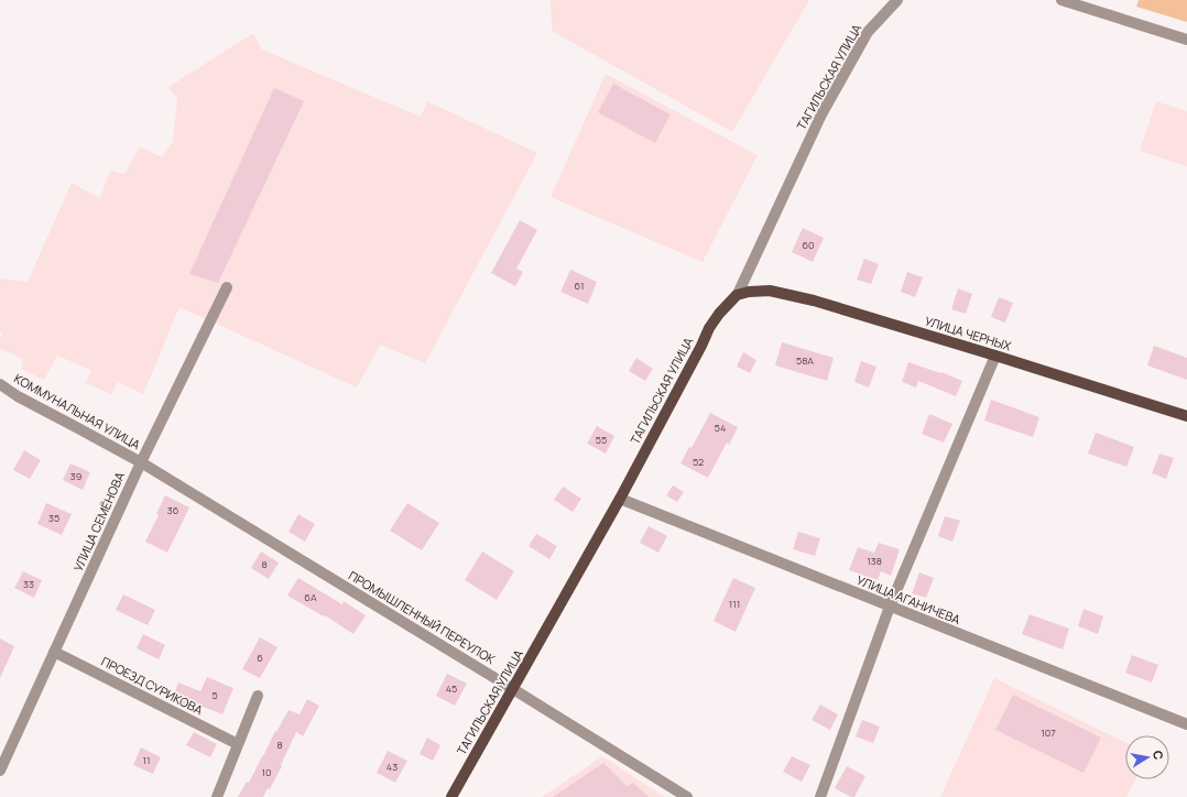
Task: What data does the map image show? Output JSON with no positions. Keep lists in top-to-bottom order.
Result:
{
  "streets": {
    "main road": ["ТАГИЛЬСКАЯ УЛИЦА", "УЛИЦА ЧЕРНЫХ"],
    "street": [
      "КОММУНАЛЬНАЯ УЛИЦА",
      "УЛИЦА СЕМЁНОВА",
      "УЛИЦА АГАНИЧЕВА",
      "ПРОМЫШЛЕННЫЙ ПЕРЕУЛОК",
      "ПРОЕЗД СУРИКОВА"
    ]
  },
  "crossings": [
    ["ТАГИЛЬСКАЯ УЛИЦА", "УЛИЦА ЧЕРНЫХ"],
    ["ТАГИЛЬСКАЯ УЛИЦА", "УЛИЦА АГАНИЧЕВА"],
    ["ТАГИЛЬСКАЯ УЛИЦА", "ПРОМЫШЛЕННЫЙ ПЕРЕУЛОК"],
    ["КОММУНАЛЬНАЯ УЛИЦА", "УЛИЦА СЕМЁНОВА"],
    ["КОММУНАЛЬНАЯ УЛИЦА", "ПРОМЫШЛЕННЫЙ ПЕРЕУЛОК"],
    ["УЛИЦА СЕМЁНОВА", "ПРОМЫШЛЕННЫЙ ПЕРЕУЛОК"],
    ["УЛИЦА СЕМЁНОВА", "ПРОЕЗД СУРИКОВА"]
  ],
  "house_numbers": [
    "60",
    "61",
    "58А",
    "54",
    "55",
    "52",
    "39",
    "36",
    "35",
    "138",
    "8",
    "33",
    "6А",
    "111",
    "6",
    "45",
    "5",
    "107",
    "8",
    "11",
    "43",
    "10"
  ],
  "north": "right"
}
